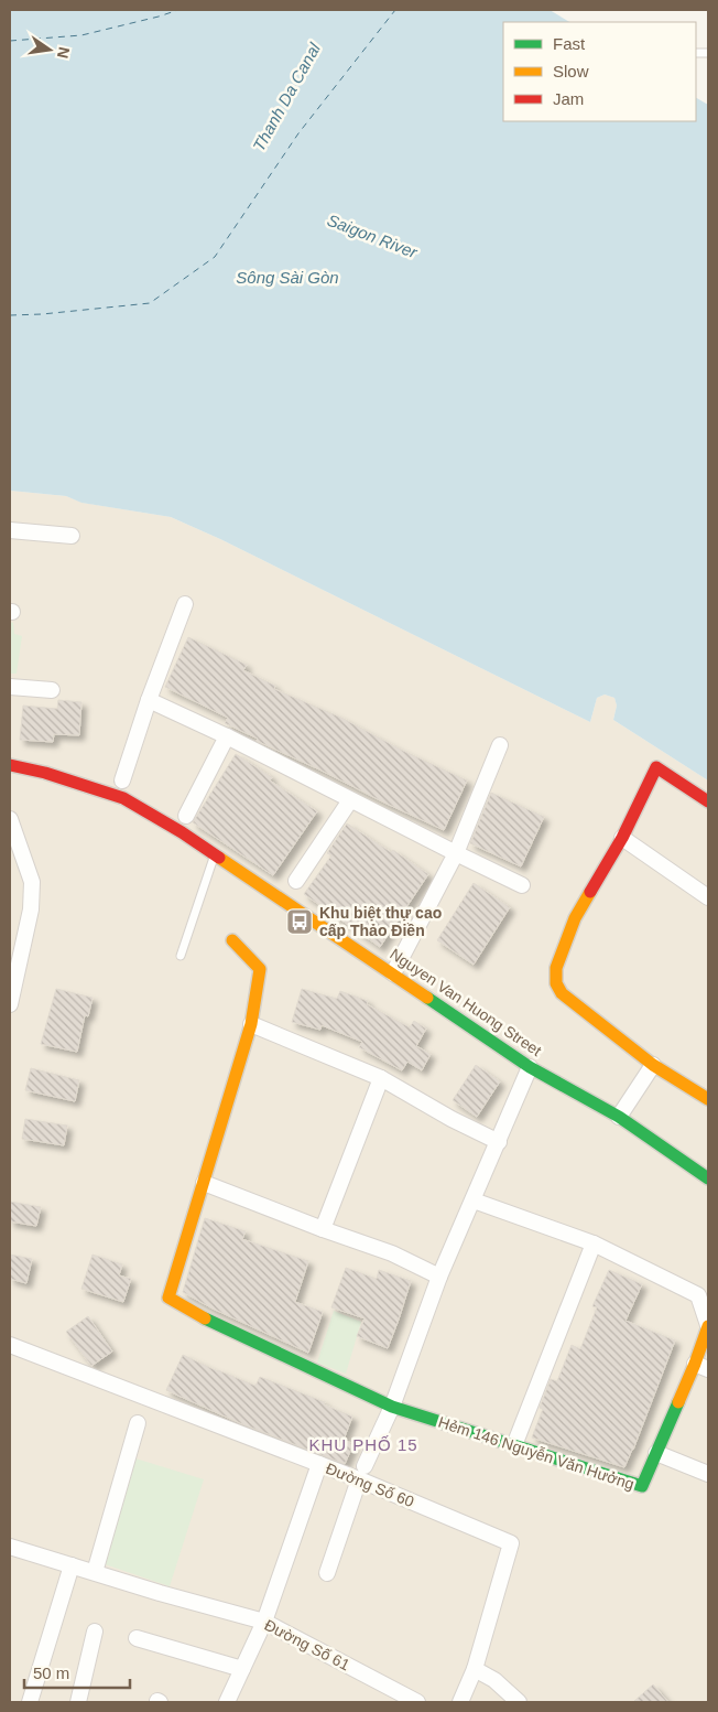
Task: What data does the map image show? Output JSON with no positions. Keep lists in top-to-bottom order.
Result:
{
  "streets": {
    "street": [
      "Nguyen Van Huong Street",
      "Hẻm 146 Nguyễn Văn Hưởng",
      "Đường Số 60",
      "Đường Số 61"
    ]
  },
  "districts": ["KHU PHỐ 15"],
  "water": ["Thanh Da Canal", "Saigon River", "Sông Sài Gòn"],
  "places": {
    "bus stop": ["Khu biệt thự cao cấp Thảo Điền"]
  },
  "legend": ["Fast", "Slow", "Jam"],
  "scale_bar": "50 m",
  "north": "right"
}
